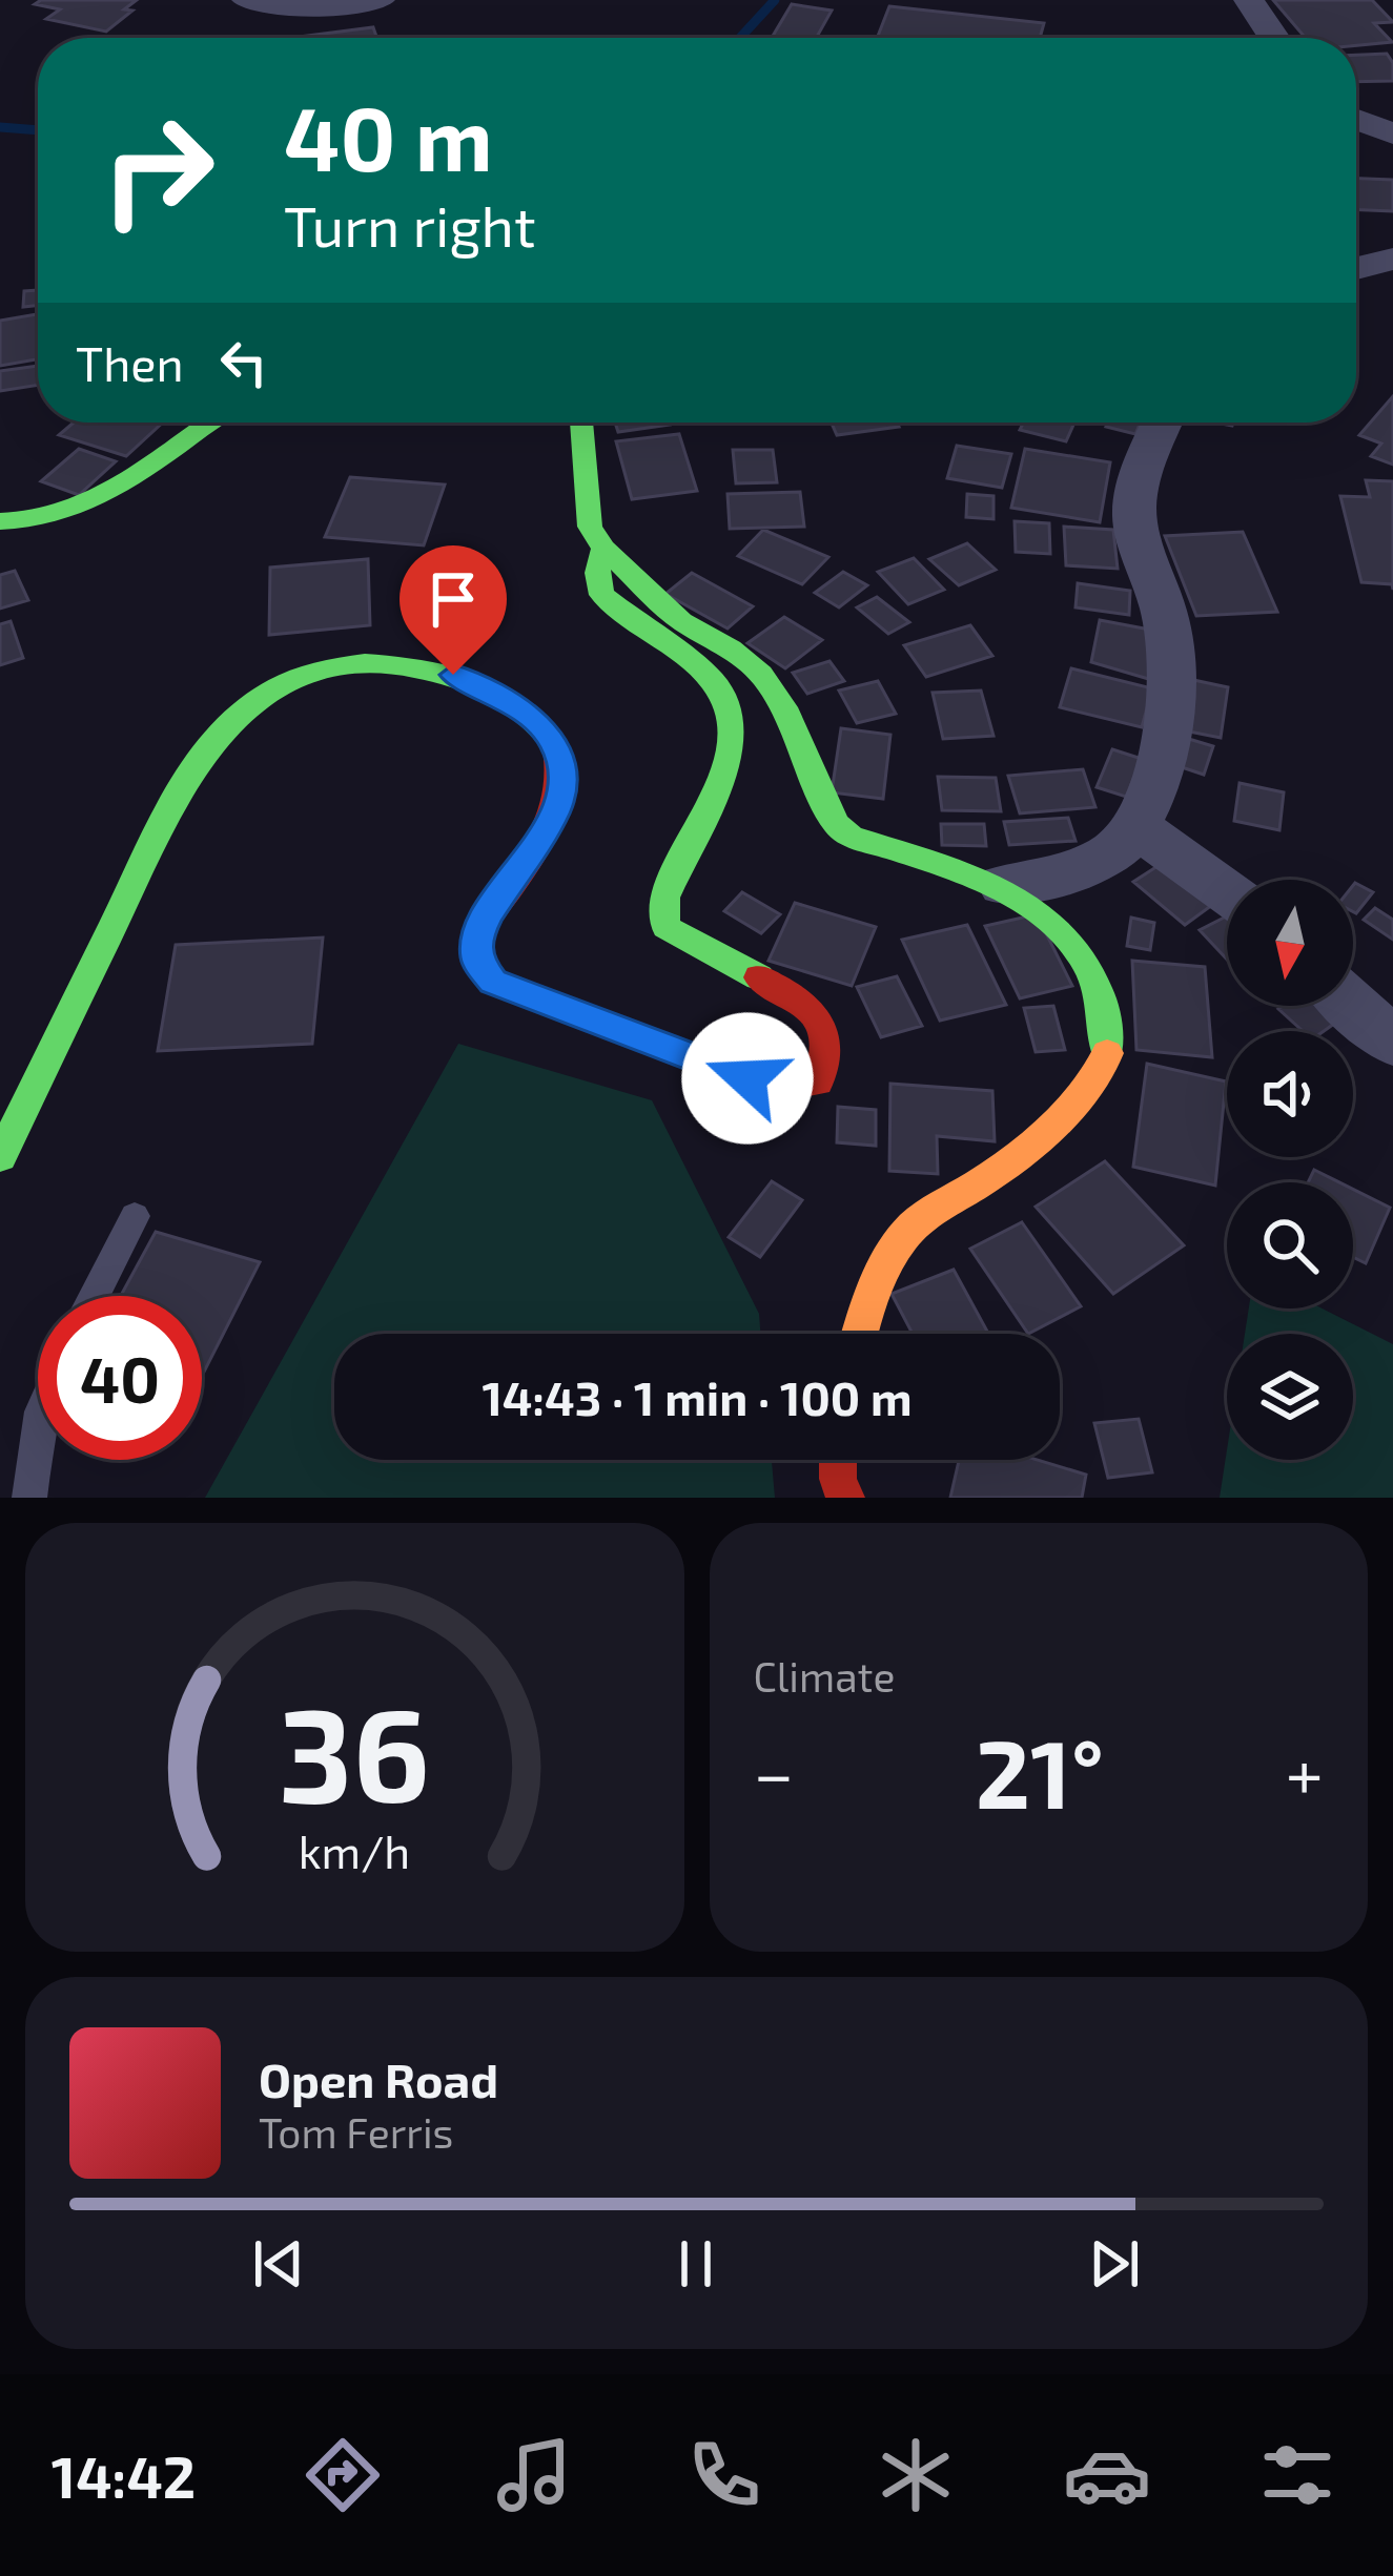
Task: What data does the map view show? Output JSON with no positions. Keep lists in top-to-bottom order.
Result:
{
  "north": "bottom",
  "page": {
    "turn": ["40 m", "Turn right"],
    "then": "Then",
    "limit": "40",
    "trip": "14:43 · 1 min · 100 m",
    "tile": "Climate",
    "heat": ["−", "21°", "+"],
    "song": ["Open Road", "Tom Ferris"],
    "tabs": "14:42",
    "gauge": ["36", "km/h"]
  }
}
